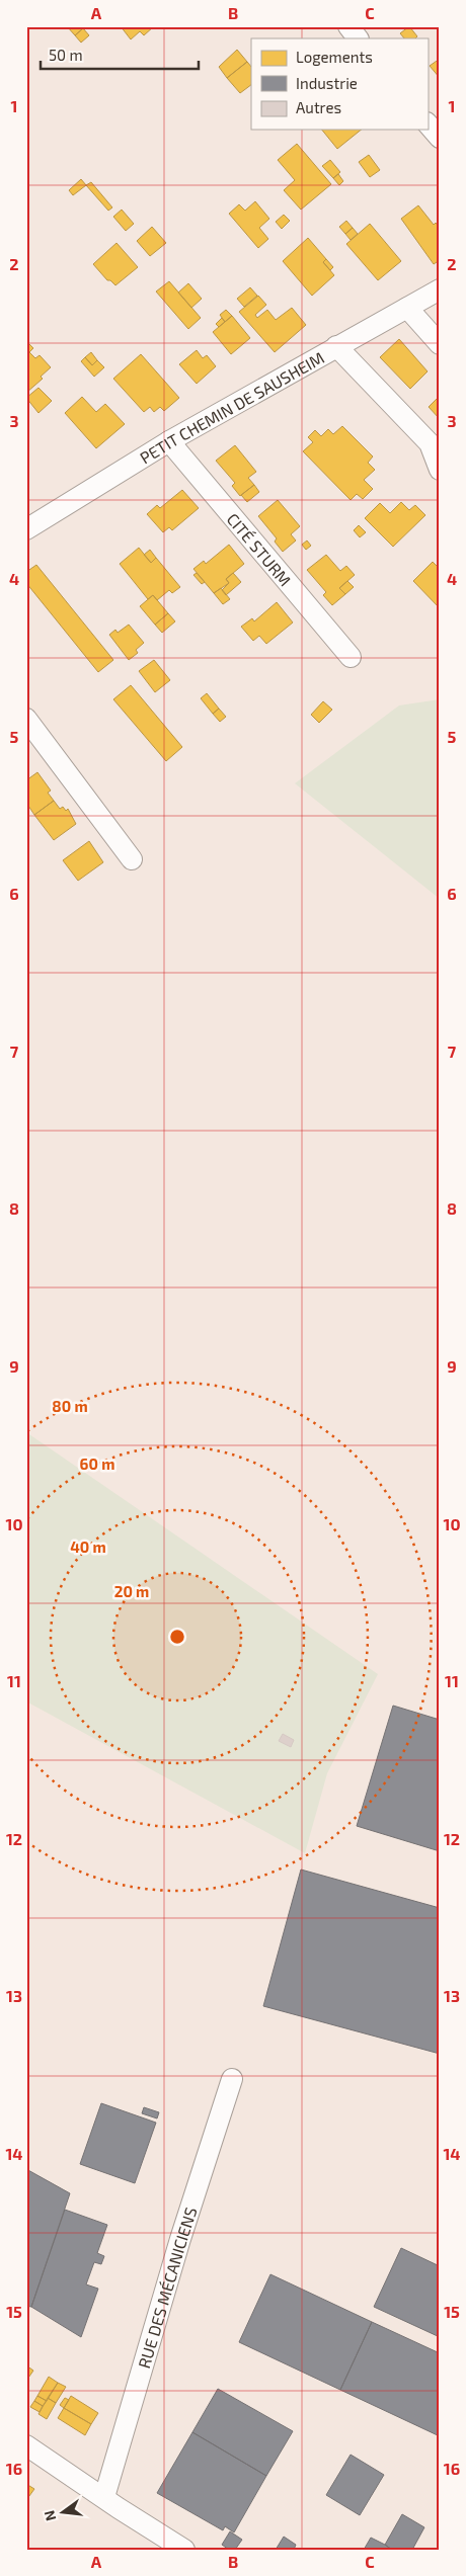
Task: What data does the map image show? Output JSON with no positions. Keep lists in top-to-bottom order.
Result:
{
  "streets": {
    "street": ["PETIT CHEMIN DE SAUSHEIM", "CITÉ STURM", "RUE DES MÉCANICIENS"]
  },
  "crossings": [
    ["PETIT CHEMIN DE SAUSHEIM", "CITÉ STURM"]
  ],
  "legend": ["Logements", "Industrie", "Autres"],
  "scale_bar": "50 m",
  "north": "left",
  "grid": {
    "columns": ["A", "B", "C"],
    "rows": [
      "1",
      "2",
      "3",
      "4",
      "5",
      "6",
      "7",
      "8",
      "9",
      "10",
      "11",
      "12",
      "13",
      "14",
      "15",
      "16"
    ]
  },
  "rings": [
    "80 m",
    "60 m",
    "40 m",
    "20 m"
  ]
}
